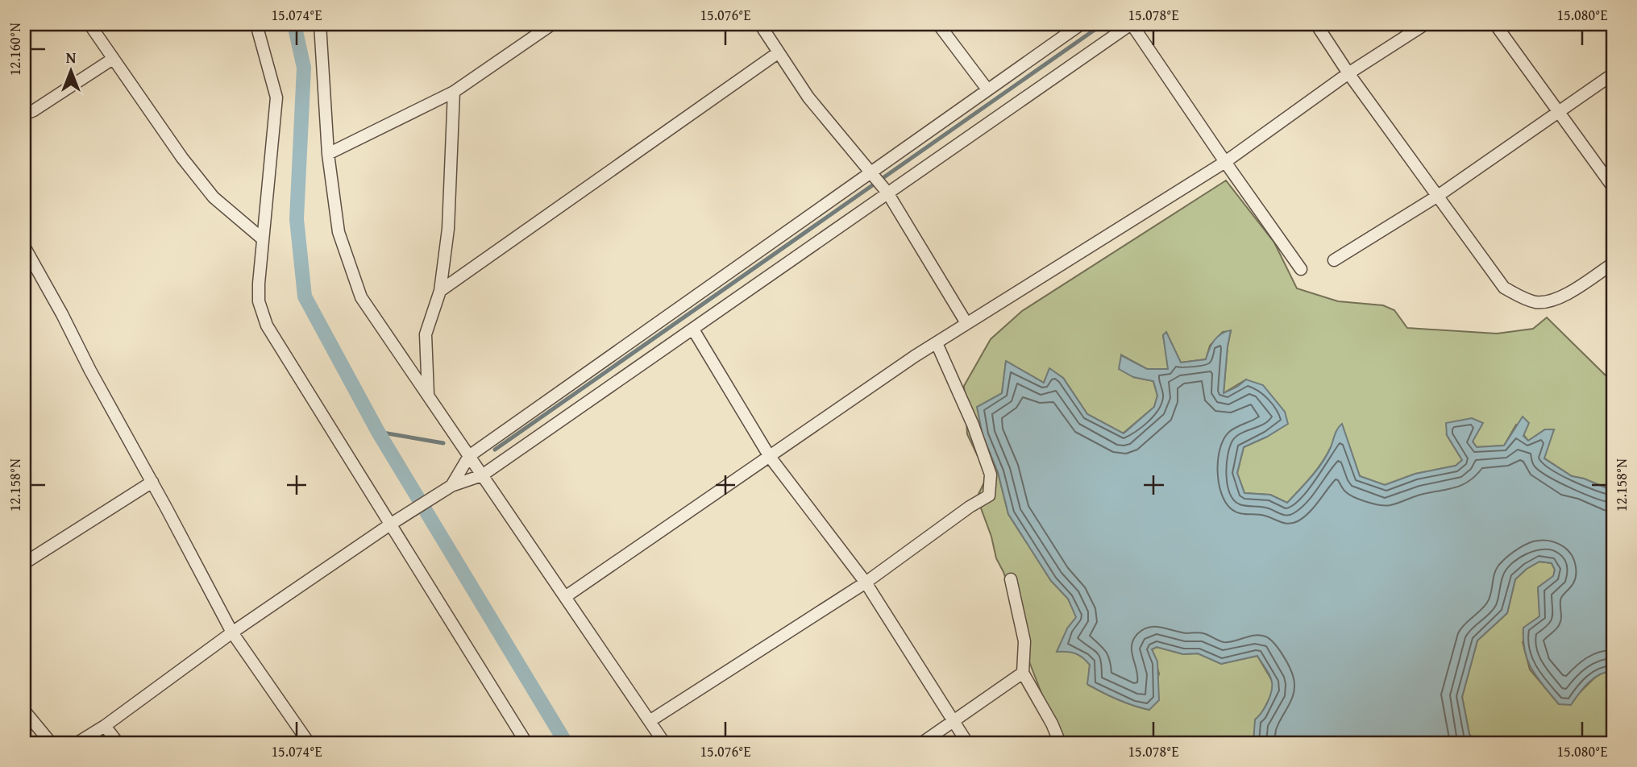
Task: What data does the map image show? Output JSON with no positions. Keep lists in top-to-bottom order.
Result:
{
  "north": "top",
  "coordinates": [
    "15.074°E",
    "15.076°E",
    "15.078°E",
    "15.080°E",
    "12.160°N",
    "12.158°N"
  ]
}
